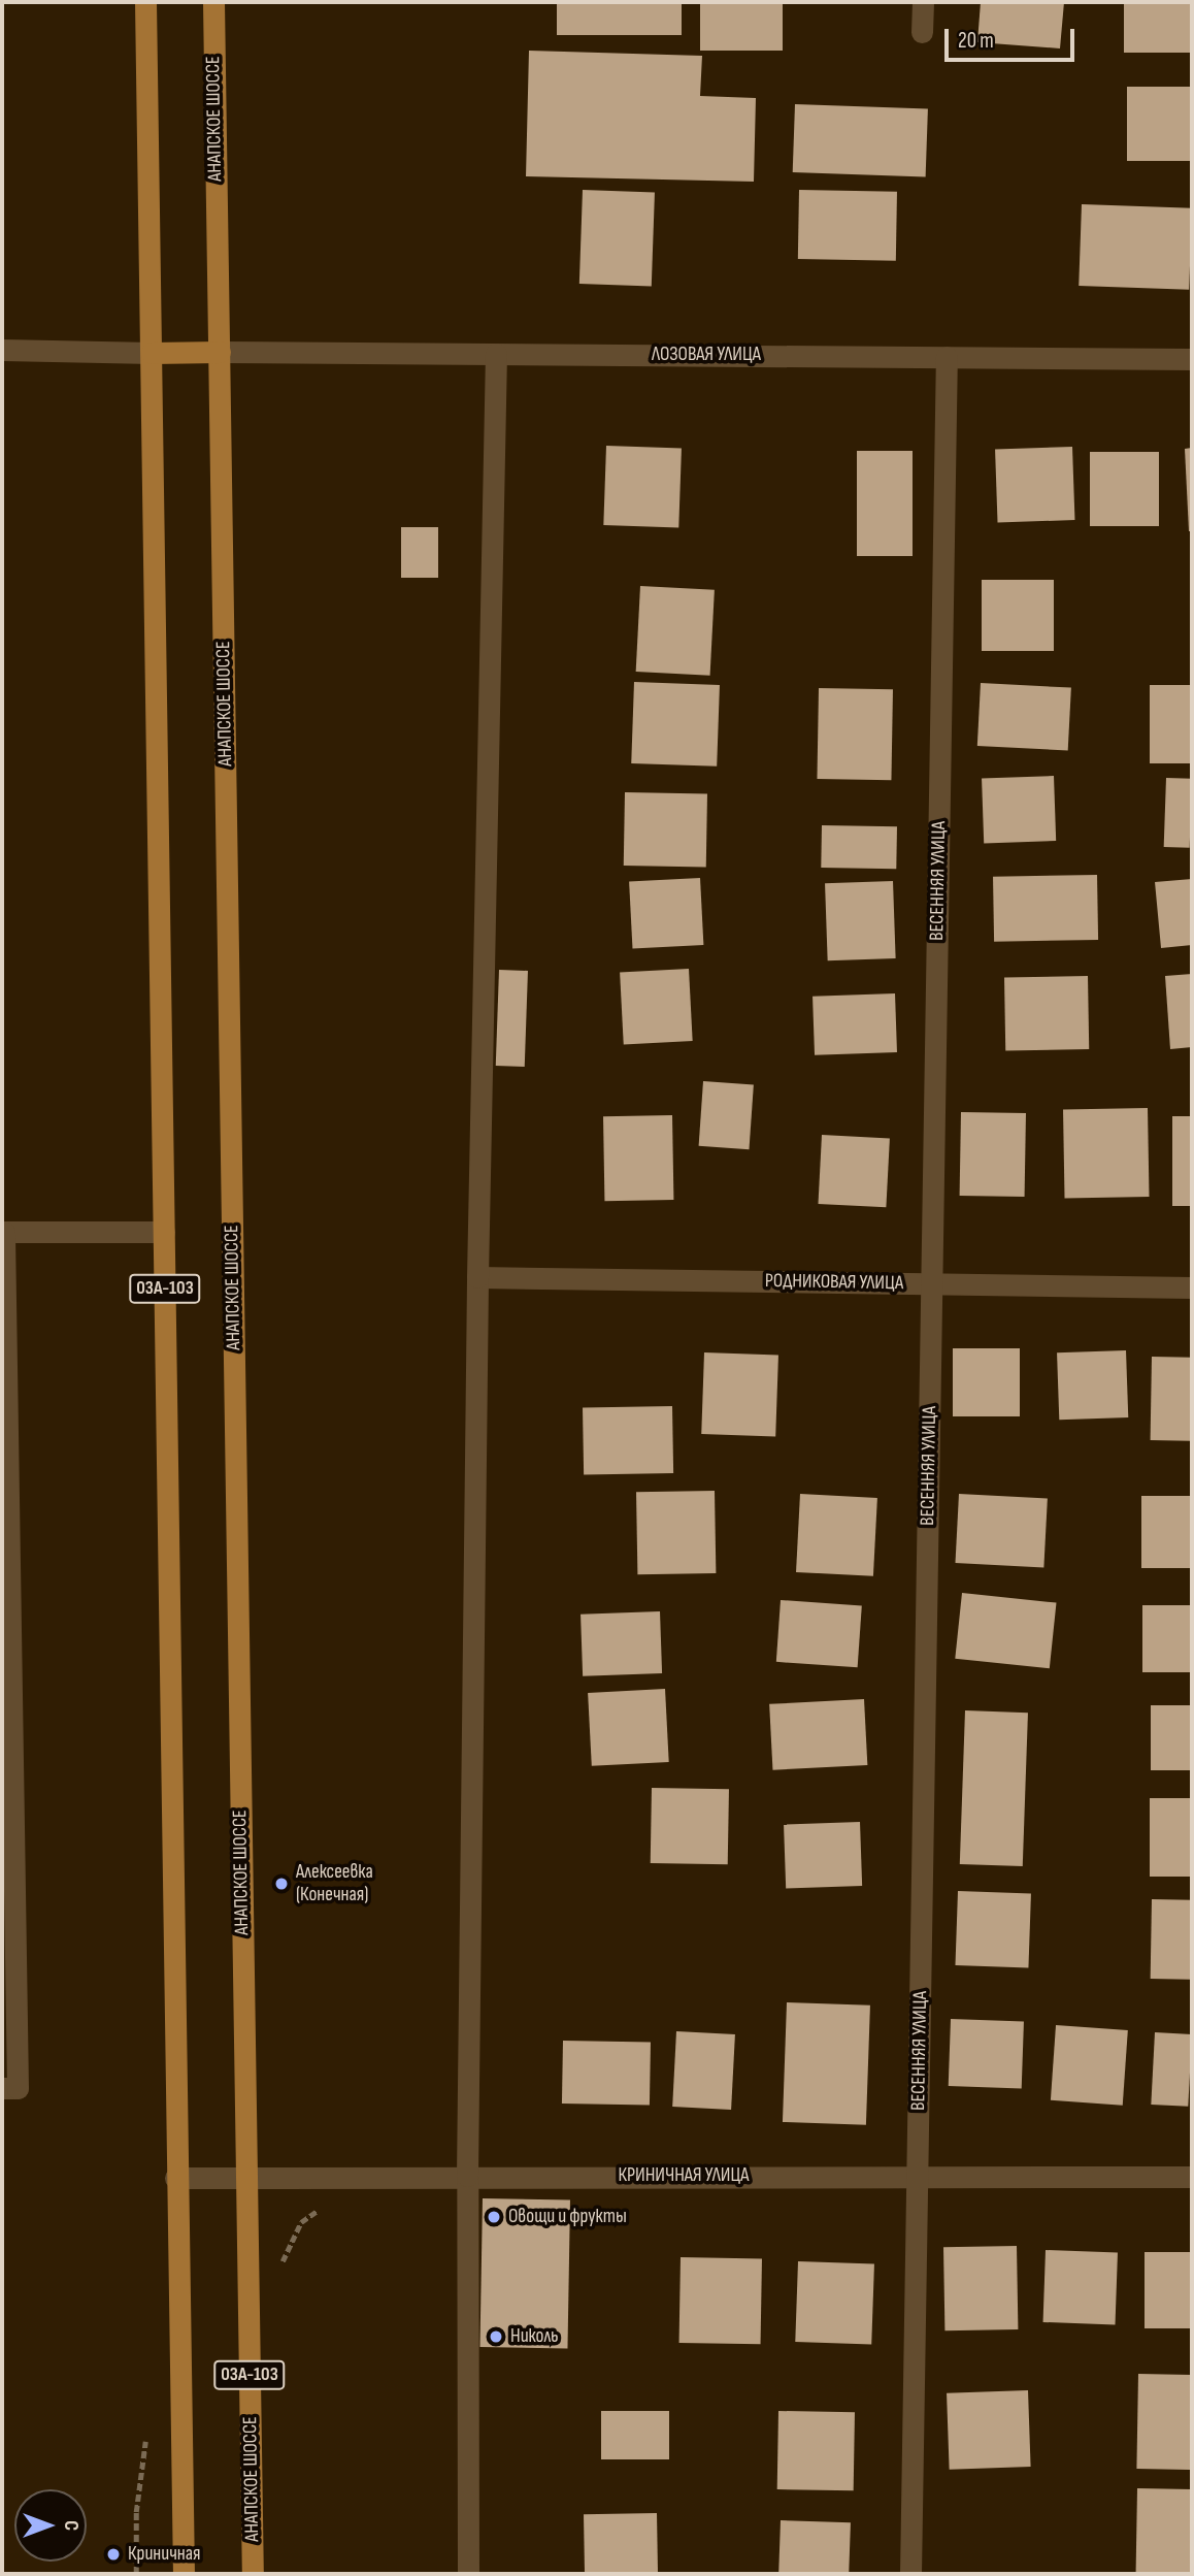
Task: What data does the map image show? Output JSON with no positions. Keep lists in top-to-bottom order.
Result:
{
  "streets": {
    "main road": ["АНАПСКОЕ ШОССЕ", "03А-103"],
    "street": [
      "ЛОЗОВАЯ УЛИЦА",
      "ВЕСЕННЯЯ УЛИЦА",
      "РОДНИКОВАЯ УЛИЦА",
      "КРИНИЧНАЯ УЛИЦА"
    ]
  },
  "crossings": [
    ["АНАПСКОЕ ШОССЕ", "ЛОЗОВАЯ УЛИЦА"],
    ["АНАПСКОЕ ШОССЕ", "КРИНИЧНАЯ УЛИЦА"],
    ["ЛОЗОВАЯ УЛИЦА", "ВЕСЕННЯЯ УЛИЦА"],
    ["ВЕСЕННЯЯ УЛИЦА", "РОДНИКОВАЯ УЛИЦА"],
    ["ВЕСЕННЯЯ УЛИЦА", "КРИНИЧНАЯ УЛИЦА"],
    ["03А-103", "КРИНИЧНАЯ УЛИЦА"]
  ],
  "places": [
    "Алексеевка (Конечная)",
    "Овощи и фрукты",
    "Николь",
    "Криничная"
  ],
  "scale_bar": "20 m",
  "north": "right"
}
